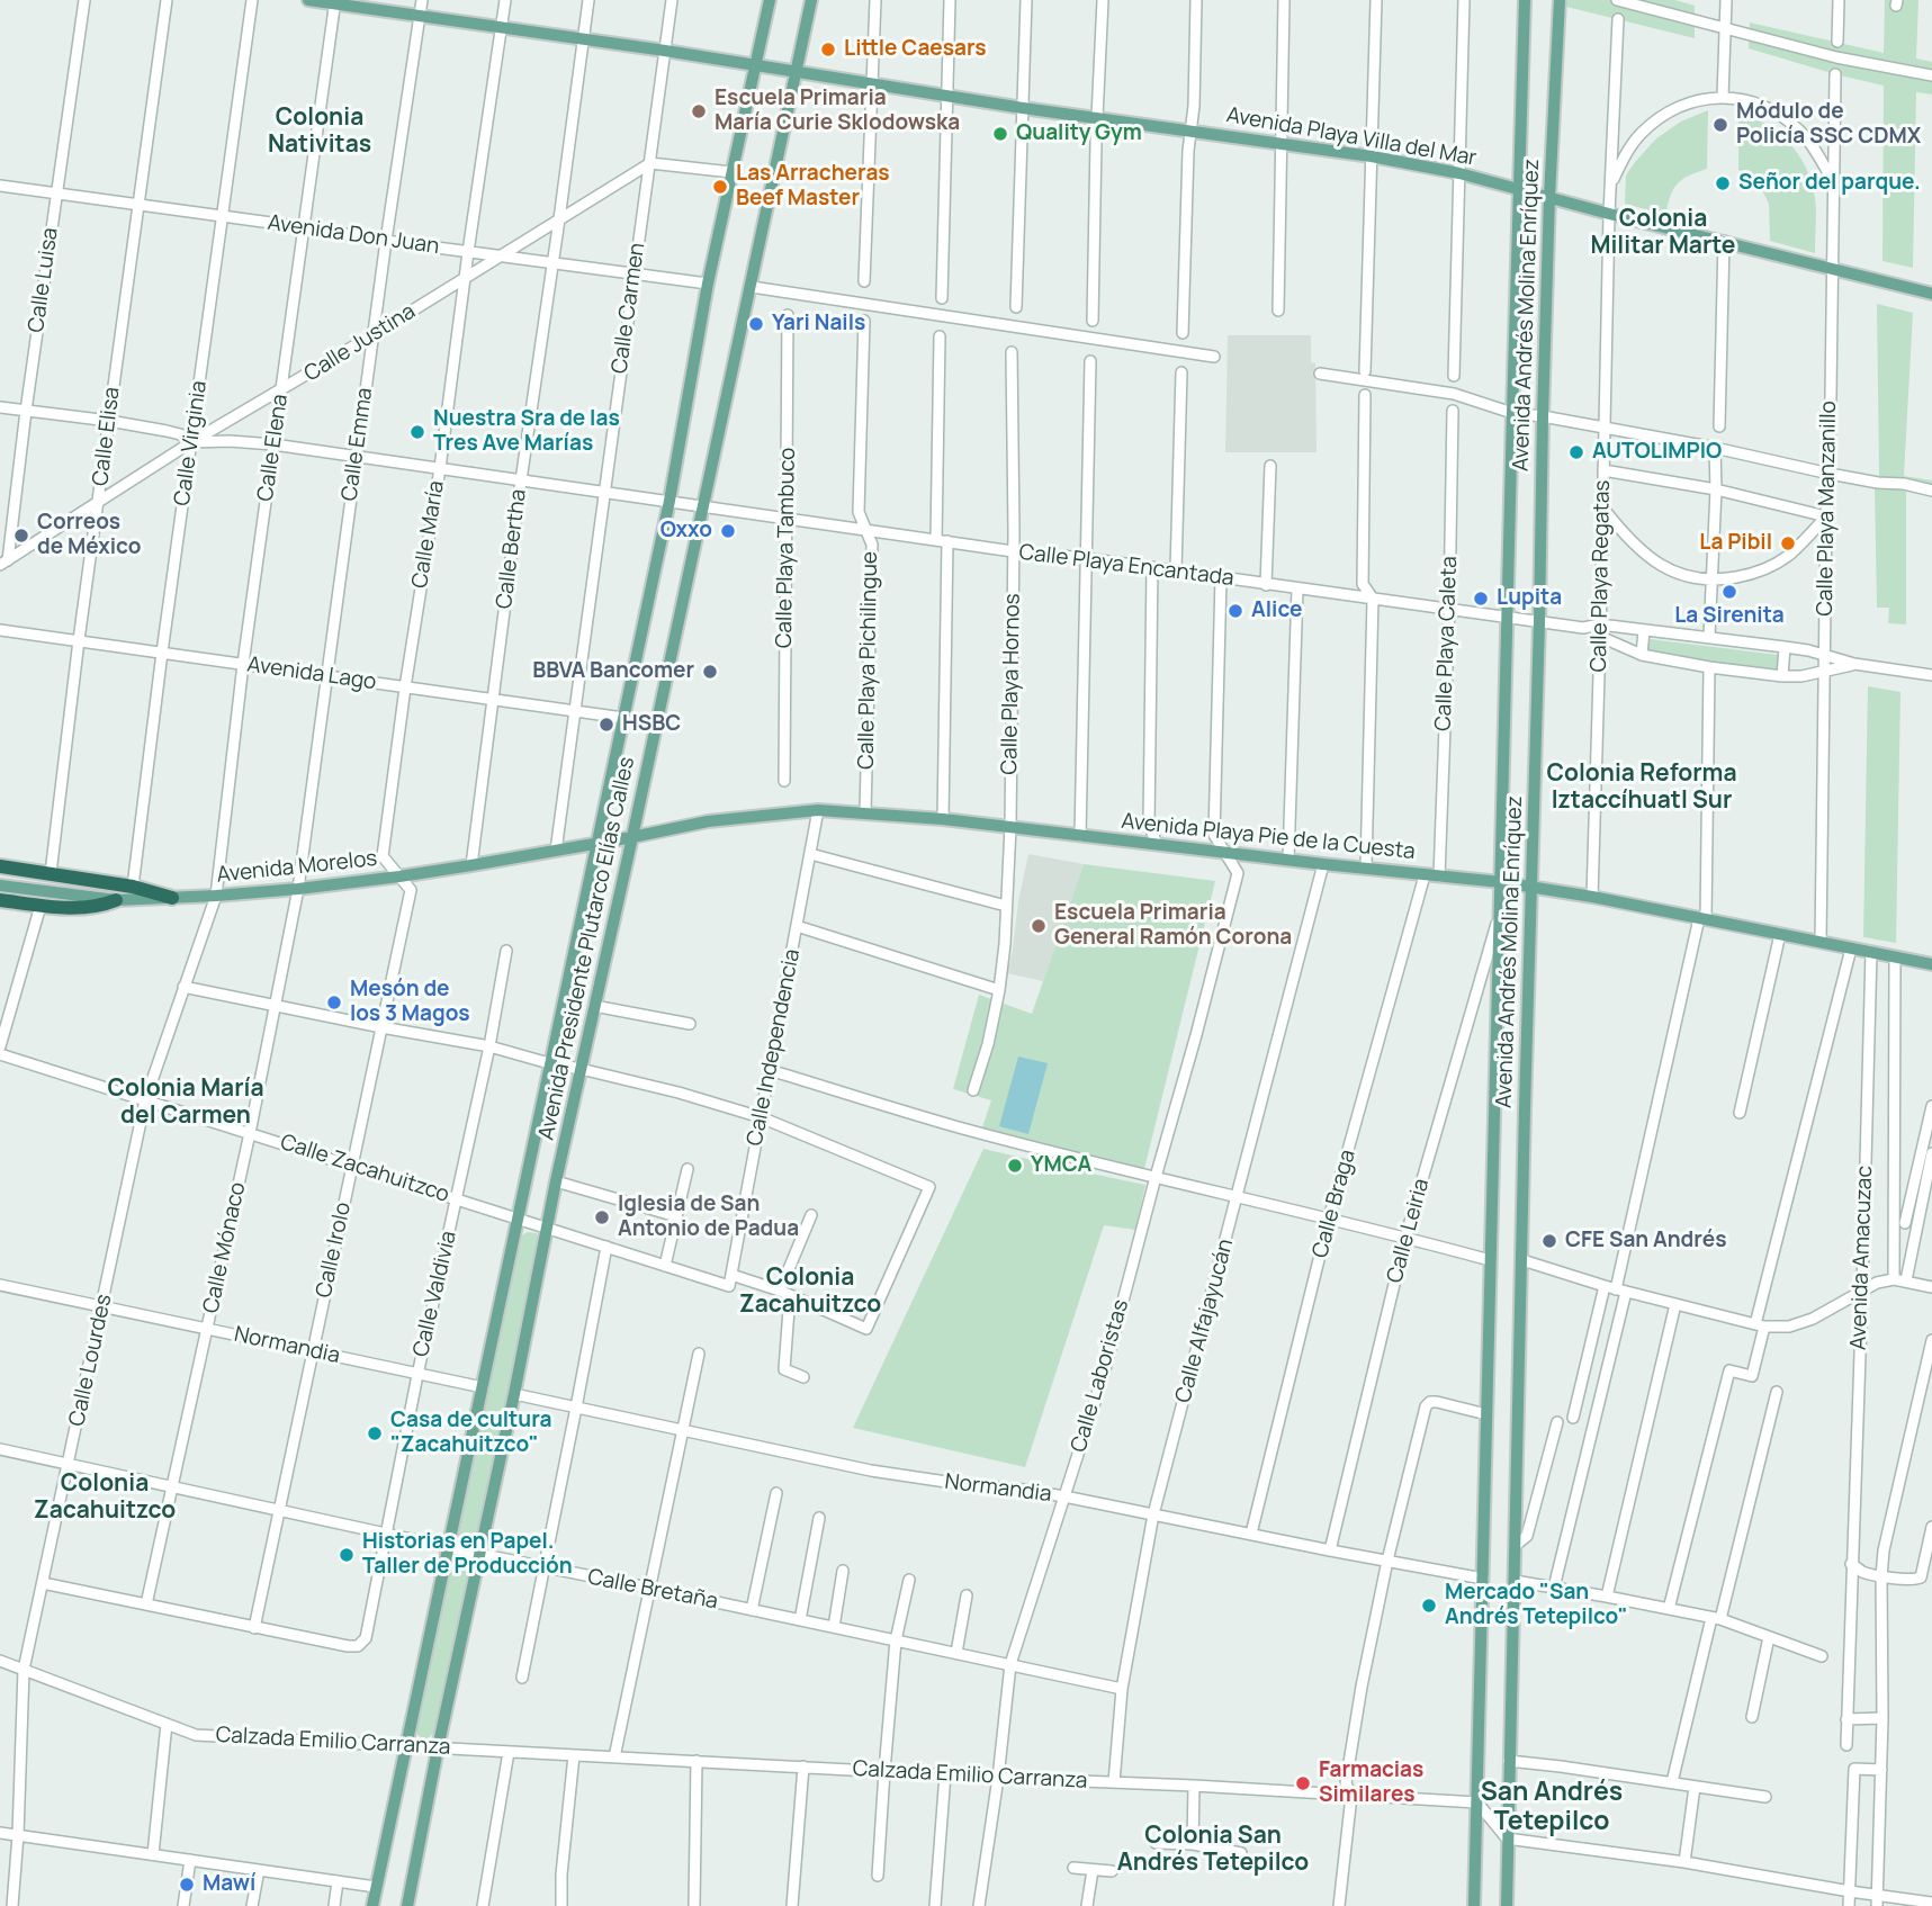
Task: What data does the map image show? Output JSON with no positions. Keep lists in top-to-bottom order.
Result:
{
  "streets": {
    "main road": [
      "Avenida Playa Villa del Mar",
      "Avenida Andrés Molina Enríquez",
      "Avenida Playa Pie de la Cuesta",
      "Avenida Morelos",
      "Avenida Presidente Plutarco Elías Calles"
    ],
    "street": [
      "Avenida Don Juan",
      "Calle Luisa",
      "Calle Carmen",
      "Calle Justina",
      "Calle Elisa",
      "Calle Virginia",
      "Calle Emma",
      "Calle Elena",
      "Calle Playa Manzanillo",
      "Calle María",
      "Calle Playa Tambuco",
      "Calle Bertha",
      "Calle Playa Encantada",
      "Calle Playa Regatas",
      "Calle Playa Caleta",
      "Calle Playa Pichilingue",
      "Avenida Lago",
      "Calle Playa Hornos",
      "Calle Independencia",
      "Calle Zacahuitzco",
      "Calle Braga",
      "Calle Leiria",
      "Calle Mónaco",
      "Calle Irolo",
      "Avenida Amacuzac",
      "Calle Valdivia",
      "Calle Alfajayucán",
      "Normandia",
      "Calle Lourdes",
      "Calle Laboristas",
      "Calle Bretaña",
      "Calzada Emilio Carranza"
    ]
  },
  "crossings": [
    ["Avenida Playa Villa del Mar", "Calle Carmen"],
    ["Avenida Playa Villa del Mar", "Avenida Andrés Molina Enríquez"],
    ["Avenida Playa Villa del Mar", "Calle Emma"],
    ["Avenida Playa Villa del Mar", "Calle Elena"],
    ["Avenida Playa Villa del Mar", "Calle Playa Manzanillo"],
    ["Avenida Playa Villa del Mar", "Calle María"],
    ["Avenida Playa Villa del Mar", "Calle Bertha"],
    ["Avenida Playa Villa del Mar", "Calle Playa Regatas"],
    ["Avenida Playa Villa del Mar", "Avenida Presidente Plutarco Elías Calles"],
    ["Avenida Don Juan", "Calle Luisa"],
    ["Avenida Don Juan", "Calle Carmen"],
    ["Avenida Don Juan", "Calle Justina"],
    ["Avenida Don Juan", "Calle Elisa"],
    ["Avenida Don Juan", "Calle Virginia"],
    ["Avenida Don Juan", "Calle Emma"],
    ["Avenida Don Juan", "Calle Elena"],
    ["Avenida Don Juan", "Calle María"],
    ["Avenida Don Juan", "Calle Bertha"],
    ["Avenida Don Juan", "Avenida Presidente Plutarco Elías Calles"],
    ["Calle Luisa", "Calle Justina"],
    ["Calle Carmen", "Calle Justina"],
    ["Calle Carmen", "Calle Playa Encantada"],
    ["Calle Carmen", "Avenida Lago"],
    ["Calle Carmen", "Avenida Morelos"],
    ["Avenida Andrés Molina Enríquez", "Calle Playa Encantada"],
    ["Avenida Andrés Molina Enríquez", "Avenida Playa Pie de la Cuesta"],
    ["Avenida Andrés Molina Enríquez", "Calle Leiria"],
    ["Avenida Andrés Molina Enríquez", "Normandia"],
    ["Avenida Andrés Molina Enríquez", "Calzada Emilio Carranza"],
    ["Calle Justina", "Calle Elisa"],
    ["Calle Justina", "Calle Virginia"],
    ["Calle Justina", "Calle Emma"],
    ["Calle Justina", "Calle Elena"],
    ["Calle Justina", "Calle María"],
    ["Calle Justina", "Calle Bertha"],
    ["Calle Justina", "Calle Playa Encantada"],
    ["Calle Elisa", "Avenida Lago"],
    ["Calle Virginia", "Calle Playa Encantada"],
    ["Calle Virginia", "Avenida Lago"],
    ["Calle Emma", "Calle Playa Encantada"],
    ["Calle Emma", "Avenida Lago"],
    ["Calle Emma", "Avenida Morelos"],
    ["Calle Emma", "Calle Mónaco"],
    ["Calle Elena", "Calle Playa Encantada"],
    ["Calle Elena", "Avenida Lago"],
    ["Calle Elena", "Avenida Morelos"],
    ["Calle Elena", "Calle Lourdes"],
    ["Calle Playa Manzanillo", "Calle Playa Encantada"],
    ["Calle Playa Manzanillo", "Avenida Playa Pie de la Cuesta"],
    ["Calle María", "Calle Playa Encantada"],
    ["Calle María", "Avenida Lago"],
    ["Calle María", "Avenida Morelos"],
    ["Calle María", "Calle Irolo"],
    ["Calle Playa Tambuco", "Calle Playa Encantada"],
    ["Calle Bertha", "Calle Playa Encantada"],
    ["Calle Bertha", "Avenida Lago"],
    ["Calle Bertha", "Avenida Morelos"],
    ["Calle Playa Encantada", "Calle Playa Regatas"],
    ["Calle Playa Encantada", "Calle Playa Caleta"],
    ["Calle Playa Encantada", "Calle Playa Pichilingue"],
    ["Calle Playa Encantada", "Calle Playa Hornos"],
    ["Calle Playa Encantada", "Avenida Presidente Plutarco Elías Calles"],
    ["Calle Playa Encantada", "Calle Laboristas"],
    ["Calle Playa Regatas", "Avenida Playa Pie de la Cuesta"],
    ["Calle Playa Caleta", "Avenida Playa Pie de la Cuesta"],
    ["Calle Playa Pichilingue", "Avenida Playa Pie de la Cuesta"],
    ["Avenida Lago", "Avenida Presidente Plutarco Elías Calles"],
    ["Calle Playa Hornos", "Avenida Playa Pie de la Cuesta"],
    ["Avenida Playa Pie de la Cuesta", "Avenida Morelos"],
    ["Avenida Playa Pie de la Cuesta", "Avenida Presidente Plutarco Elías Calles"],
    ["Avenida Playa Pie de la Cuesta", "Calle Independencia"],
    ["Avenida Playa Pie de la Cuesta", "Calle Braga"],
    ["Avenida Playa Pie de la Cuesta", "Avenida Amacuzac"],
    ["Avenida Playa Pie de la Cuesta", "Calle Alfajayucán"],
    ["Avenida Playa Pie de la Cuesta", "Calle Laboristas"],
    ["Avenida Morelos", "Avenida Presidente Plutarco Elías Calles"],
    ["Avenida Morelos", "Calle Mónaco"],
    ["Avenida Morelos", "Calle Irolo"],
    ["Avenida Morelos", "Calle Lourdes"],
    ["Avenida Presidente Plutarco Elías Calles", "Calle Zacahuitzco"],
    ["Avenida Presidente Plutarco Elías Calles", "Normandia"],
    ["Avenida Presidente Plutarco Elías Calles", "Calle Bretaña"],
    ["Avenida Presidente Plutarco Elías Calles", "Calzada Emilio Carranza"],
    ["Calle Independencia", "Calle Zacahuitzco"],
    ["Calle Zacahuitzco", "Calle Mónaco"],
    ["Calle Zacahuitzco", "Calle Irolo"],
    ["Calle Zacahuitzco", "Calle Valdivia"],
    ["Calle Zacahuitzco", "Calle Lourdes"],
    ["Calle Braga", "Normandia"],
    ["Calle Leiria", "Normandia"],
    ["Calle Mónaco", "Normandia"],
    ["Calle Mónaco", "Calle Bretaña"],
    ["Calle Irolo", "Calle Valdivia"],
    ["Calle Irolo", "Normandia"],
    ["Calle Irolo", "Calle Bretaña"],
    ["Calle Valdivia", "Normandia"],
    ["Calle Valdivia", "Calle Bretaña"],
    ["Calle Alfajayucán", "Normandia"],
    ["Calle Alfajayucán", "Calle Bretaña"],
    ["Calle Alfajayucán", "Calzada Emilio Carranza"],
    ["Normandia", "Calle Lourdes"],
    ["Normandia", "Calle Laboristas"],
    ["Calle Lourdes", "Calle Bretaña"],
    ["Calle Lourdes", "Calzada Emilio Carranza"],
    ["Calle Laboristas", "Calle Bretaña"],
    ["Calle Laboristas", "Calzada Emilio Carranza"]
  ],
  "districts": [
    "Colonia Nativitas",
    "Colonia Militar Marte",
    "Colonia Reforma Iztaccíhuatl Sur",
    "Colonia María del Carmen",
    "Colonia Zacahuitzco",
    "Colonia Zacahuitzco",
    "San Andrés Tetepilco",
    "Colonia San Andrés Tetepilco"
  ],
  "places": [
    "Little Caesars",
    "Escuela Primaria María Curie Sklodowska",
    "Módulo de Policía SSC CDMX",
    "Quality Gym",
    "Señor del parque.",
    "Las Arracheras Beef Master",
    "Yari Nails",
    "Nuestra Sra de las Tres Ave Marías",
    "AUTOLIMPIO",
    "Oxxo",
    "Correos de México",
    "La Pibil",
    "La Sirenita",
    "Lupita",
    "Alice",
    "BBVA Bancomer",
    "HSBC",
    "Escuela Primaria General Ramón Corona",
    "Mesón de los 3 Magos",
    "YMCA",
    "Iglesia de San Antonio de Padua",
    "CFE San Andrés",
    "Casa de cultura \"Zacahuitzco\"",
    "Historias en Papel. Taller de Producción",
    "Mercado \"San Andrés Tetepilco\"",
    "Farmacias Similares",
    "Mawí"
  ]
}
